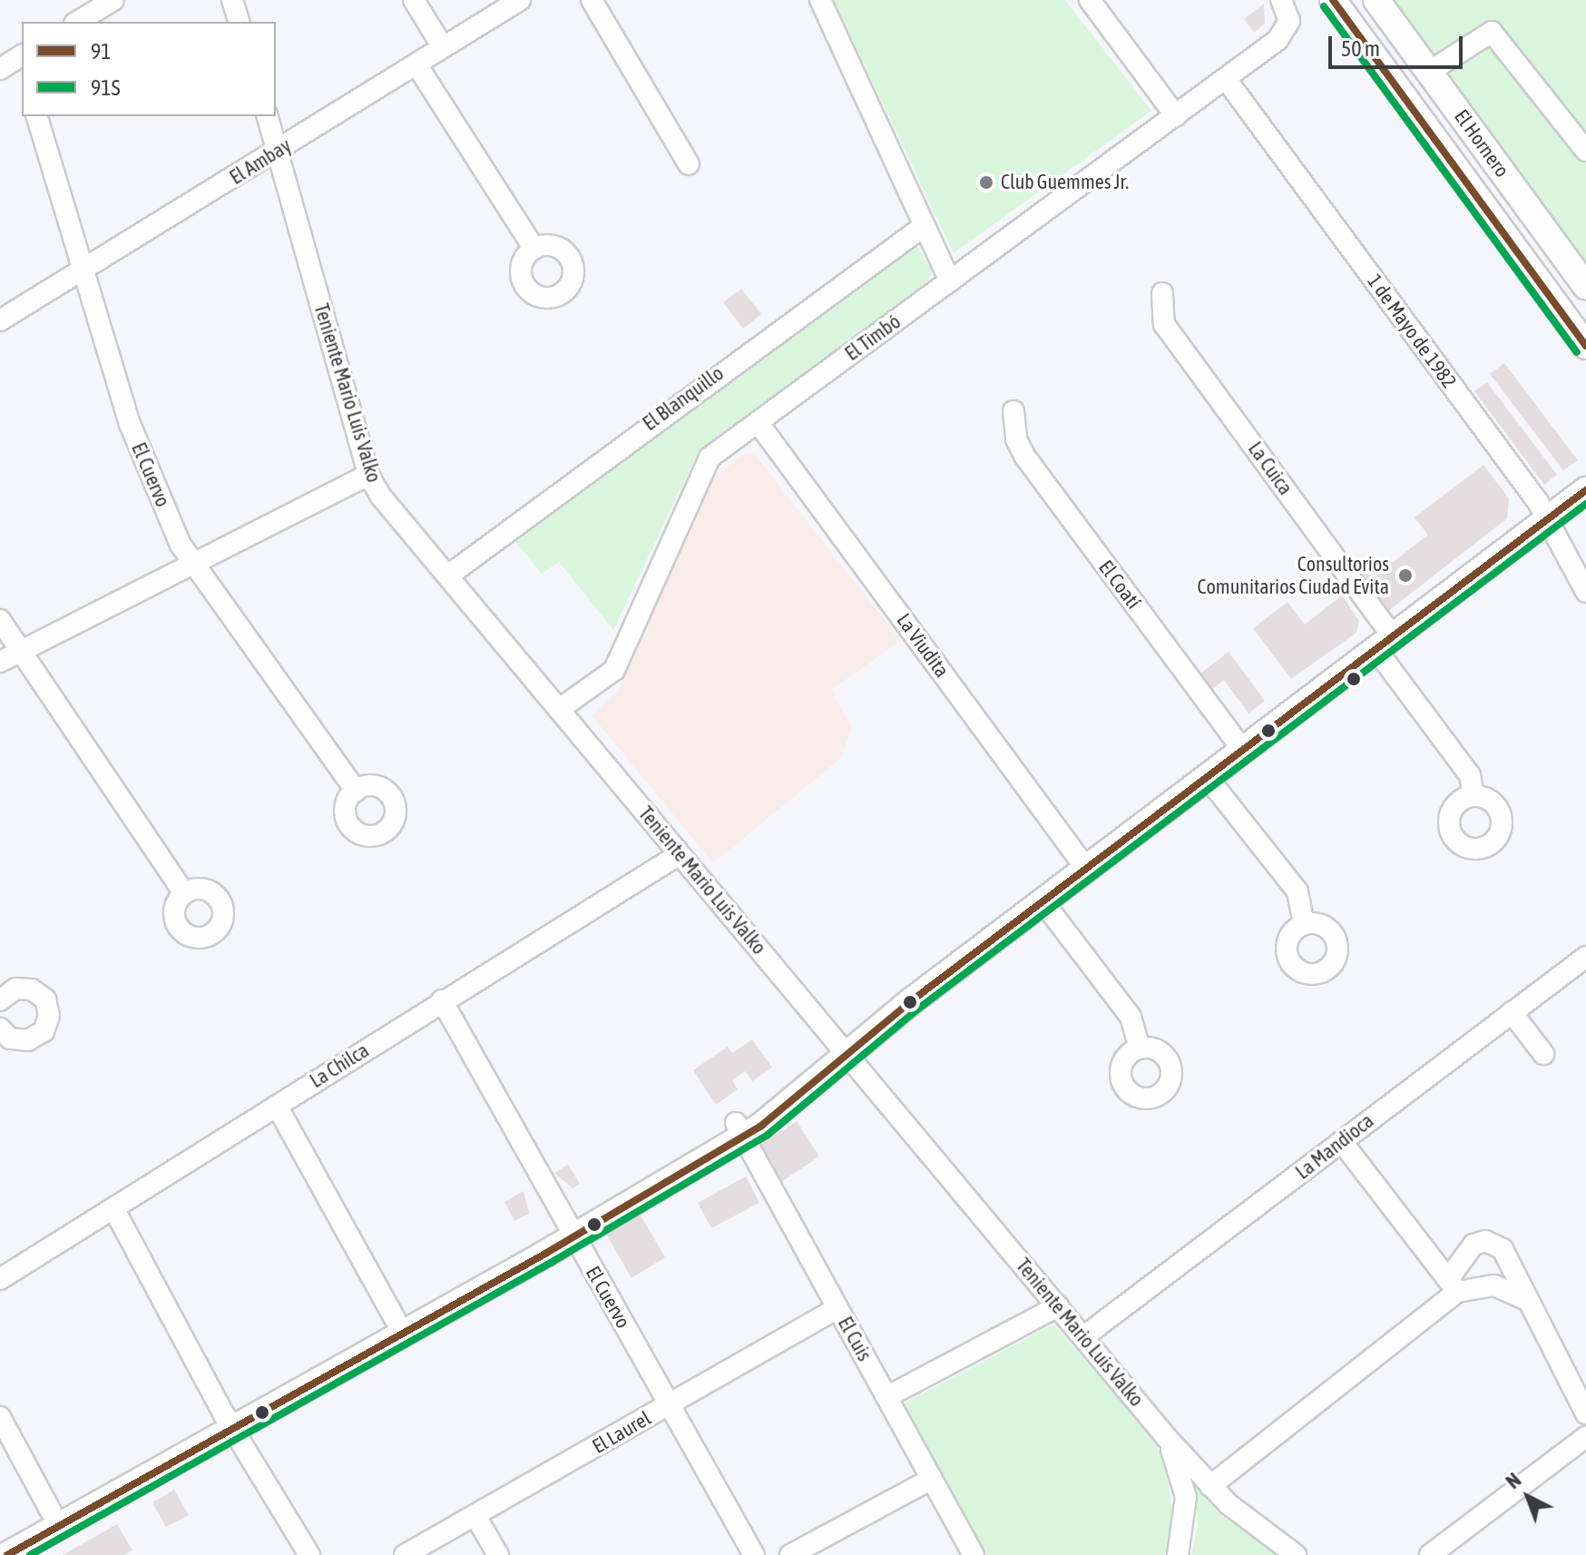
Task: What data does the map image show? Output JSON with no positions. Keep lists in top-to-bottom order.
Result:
{
  "streets": {
    "main road": ["El Hornero"],
    "street": [
      "El Ambay",
      "1 de Mayo de 1982",
      "El Timbó",
      "Teniente Mario Luis Valko",
      "El Blanquillo",
      "La Cuica",
      "El Cuervo",
      "El Coatí",
      "La Viudita",
      "La Chilca",
      "La Mandioca",
      "El Cuis",
      "El Laurel"
    ]
  },
  "crossings": [
    ["El Ambay", "Teniente Mario Luis Valko"],
    ["El Ambay", "El Cuervo"],
    ["1 de Mayo de 1982", "El Timbó"],
    ["El Timbó", "Teniente Mario Luis Valko"],
    ["El Timbó", "La Viudita"],
    ["Teniente Mario Luis Valko", "El Blanquillo"],
    ["Teniente Mario Luis Valko", "La Chilca"],
    ["Teniente Mario Luis Valko", "La Mandioca"],
    ["El Cuervo", "La Chilca"],
    ["El Cuervo", "El Laurel"],
    ["El Cuis", "El Laurel"]
  ],
  "places": ["Club Guemmes Jr.", "Consultorios Comunitarios Ciudad Evita"],
  "lines": ["transit line 91", "transit line 91S"],
  "legend": ["91", "91S"],
  "scale_bar": "50 m",
  "north": "top left"
}
